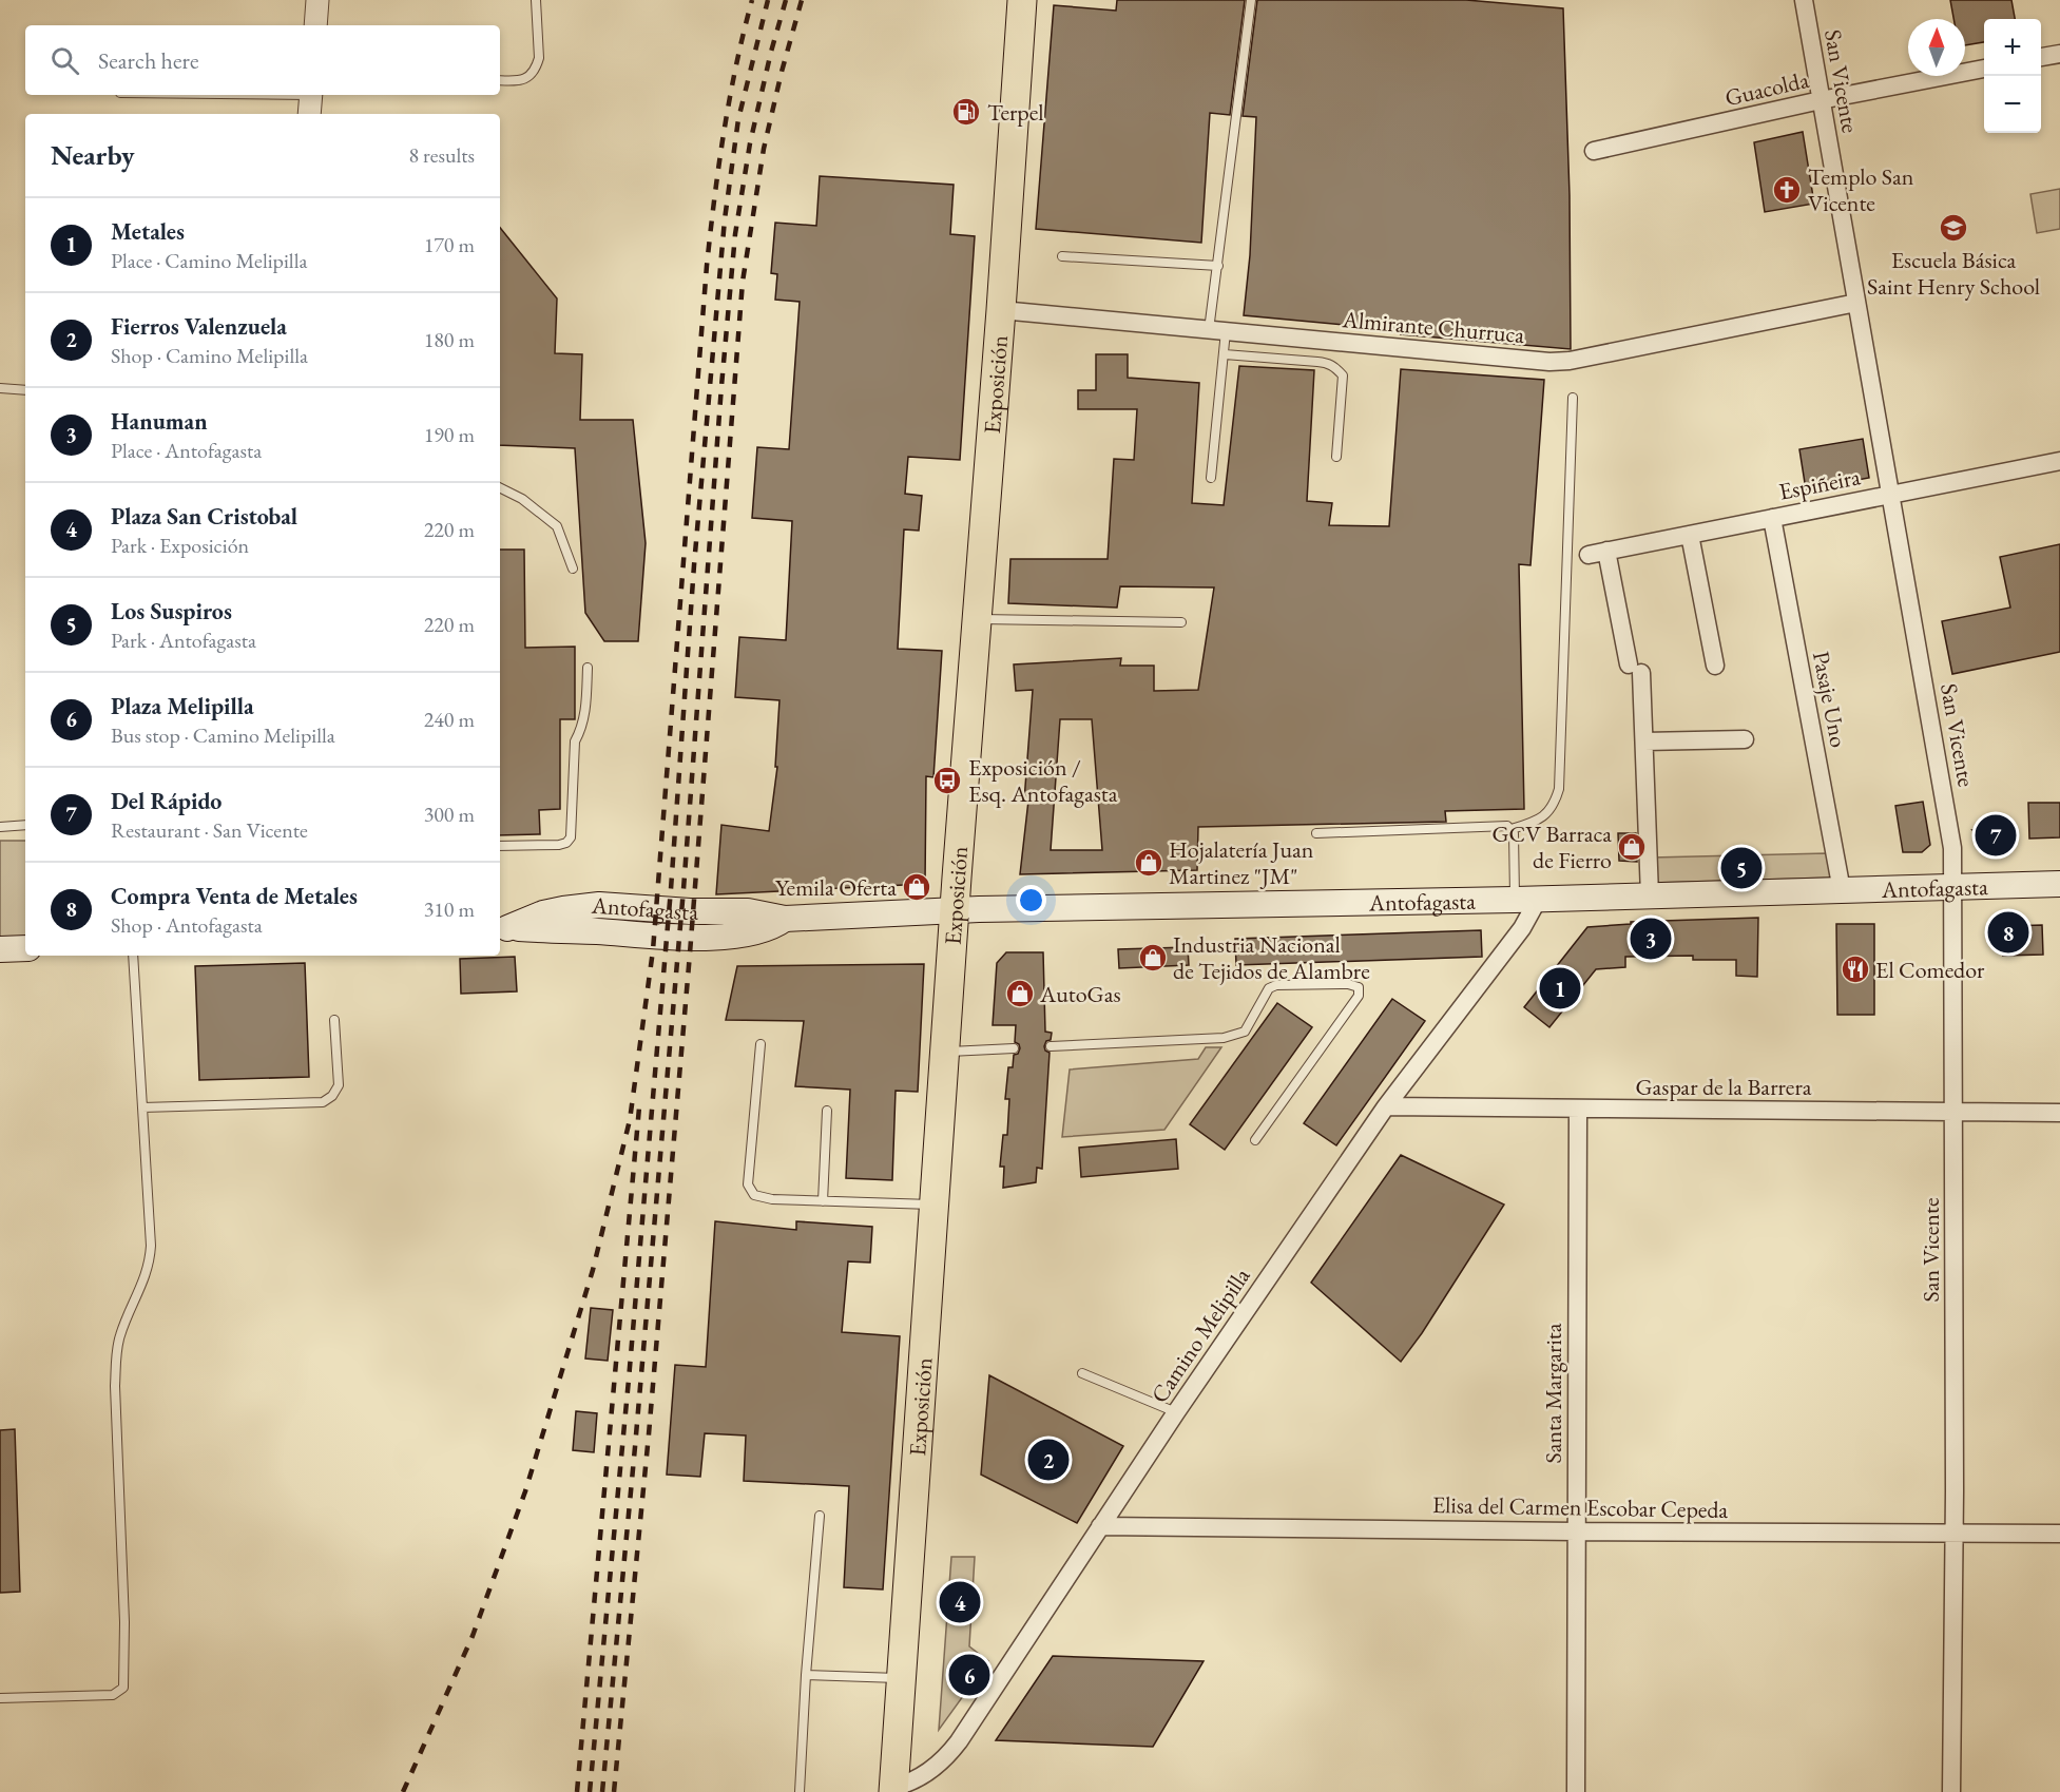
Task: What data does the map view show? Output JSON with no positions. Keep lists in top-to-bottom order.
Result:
{
  "streets": {
    "main road": ["Exposición", "Antofagasta"],
    "street": [
      "San Vicente",
      "Guacolda",
      "Almirante Churruca",
      "Espiñeira",
      "Pasaje Uno",
      "Gaspar de la Barrera",
      "Camino Melipilla",
      "Santa Margarita",
      "Elisa del Carmen Escobar Cepeda"
    ]
  },
  "crossings": [
    ["San Vicente", "Guacolda"],
    ["San Vicente", "Almirante Churruca"],
    ["San Vicente", "Espiñeira"],
    ["San Vicente", "Antofagasta"],
    ["San Vicente", "Gaspar de la Barrera"],
    ["San Vicente", "Elisa del Carmen Escobar Cepeda"],
    ["Almirante Churruca", "Exposición"],
    ["Exposición", "Antofagasta"],
    ["Exposición", "Camino Melipilla"],
    ["Espiñeira", "Pasaje Uno"],
    ["Pasaje Uno", "Antofagasta"],
    ["Antofagasta", "Camino Melipilla"],
    ["Gaspar de la Barrera", "Camino Melipilla"],
    ["Gaspar de la Barrera", "Santa Margarita"],
    ["Camino Melipilla", "Elisa del Carmen Escobar Cepeda"],
    ["Santa Margarita", "Elisa del Carmen Escobar Cepeda"]
  ],
  "places": {
    "fuel station": ["Terpel"],
    "church": ["Templo San Vicente"],
    "school or university": ["Escuela Básica Saint Henry School"],
    "bus stop": ["Exposición / Esq. Antofagasta"],
    "shop": [
      "GCV Barraca de Fierro",
      "Hojalatería Juan Martinez \"JM\"",
      "Yemila Oferta",
      "Industria Nacional de Tejidos de Alambre",
      "AutoGas"
    ],
    "restaurant": ["El Comedor"]
  },
  "north": "top",
  "page": {
    "map_buttons": ["+", "−"],
    "search": "Search here",
    "heading": ["Nearby", "8 results"],
    "list": [
      {
        "mark": "1",
        "name": "Metales",
        "note": "Place · Camino Melipilla",
        "value": "170 m"
      },
      {
        "mark": "2",
        "name": "Fierros Valenzuela",
        "note": "Shop · Camino Melipilla",
        "value": "180 m"
      },
      {
        "mark": "3",
        "name": "Hanuman",
        "note": "Place · Antofagasta",
        "value": "190 m"
      },
      {
        "mark": "4",
        "name": "Plaza San Cristobal",
        "note": "Park · Exposición",
        "value": "220 m"
      },
      {
        "mark": "5",
        "name": "Los Suspiros",
        "note": "Park · Antofagasta",
        "value": "220 m"
      },
      {
        "mark": "6",
        "name": "Plaza Melipilla",
        "note": "Bus stop · Camino Melipilla",
        "value": "240 m"
      },
      {
        "mark": "7",
        "name": "Del Rápido",
        "note": "Restaurant · San Vicente",
        "value": "300 m"
      },
      {
        "mark": "8",
        "name": "Compra Venta de Metales",
        "note": "Shop · Antofagasta",
        "value": "310 m"
      }
    ],
    "pins": [
      "7",
      "5",
      "8",
      "3",
      "1",
      "2",
      "4",
      "6"
    ]
  }
}
